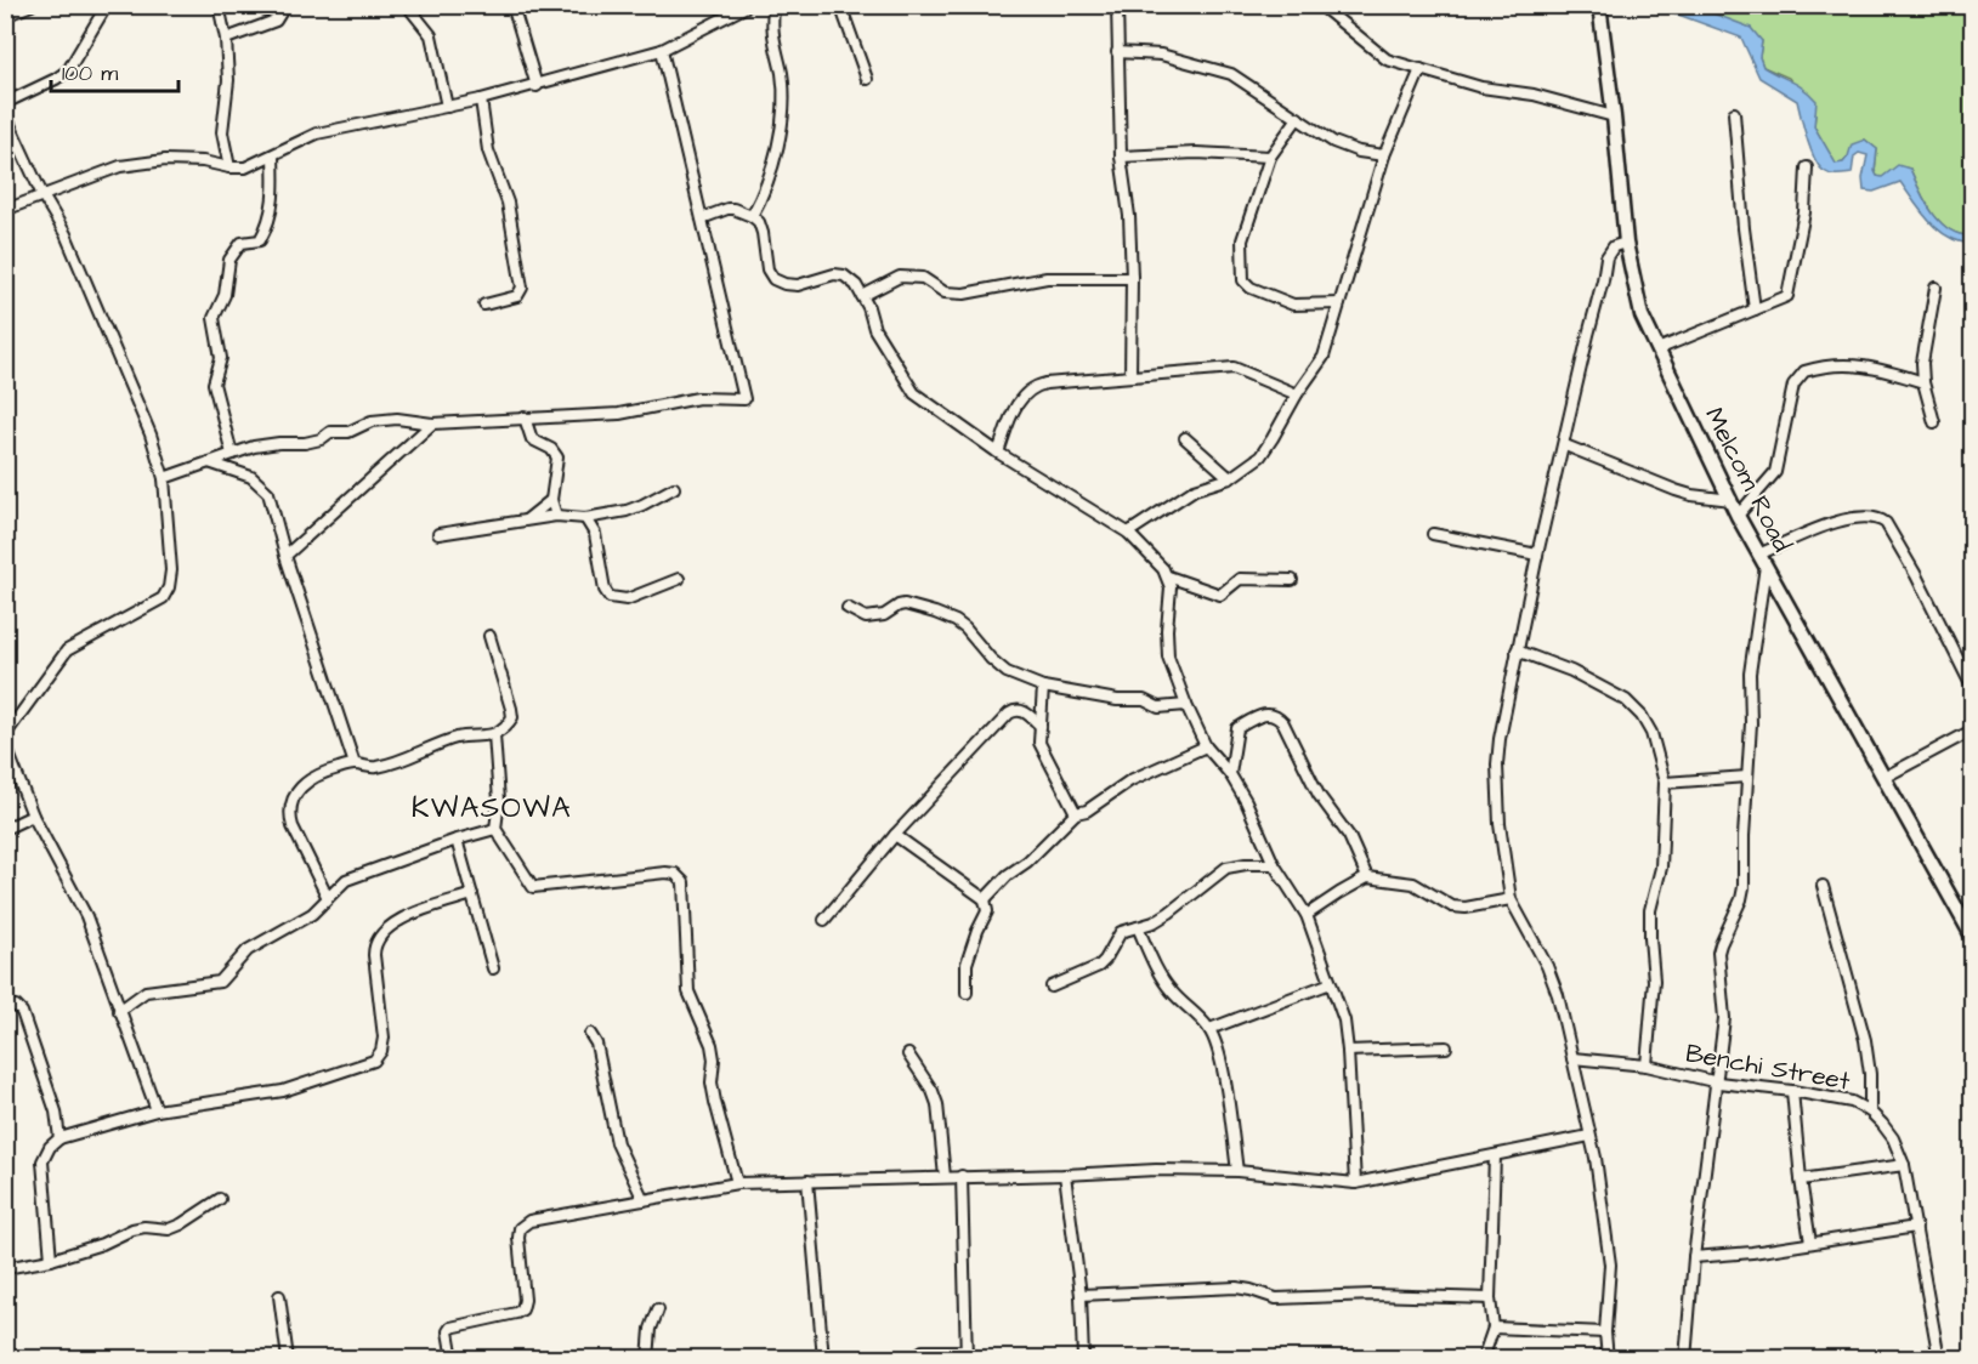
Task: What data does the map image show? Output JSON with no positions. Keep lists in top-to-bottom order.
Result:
{
  "streets": {
    "main road": ["Melcom Road"],
    "street": ["Benchi Street"]
  },
  "districts": ["KWASOWA"],
  "scale_bar": "100 m"
}
